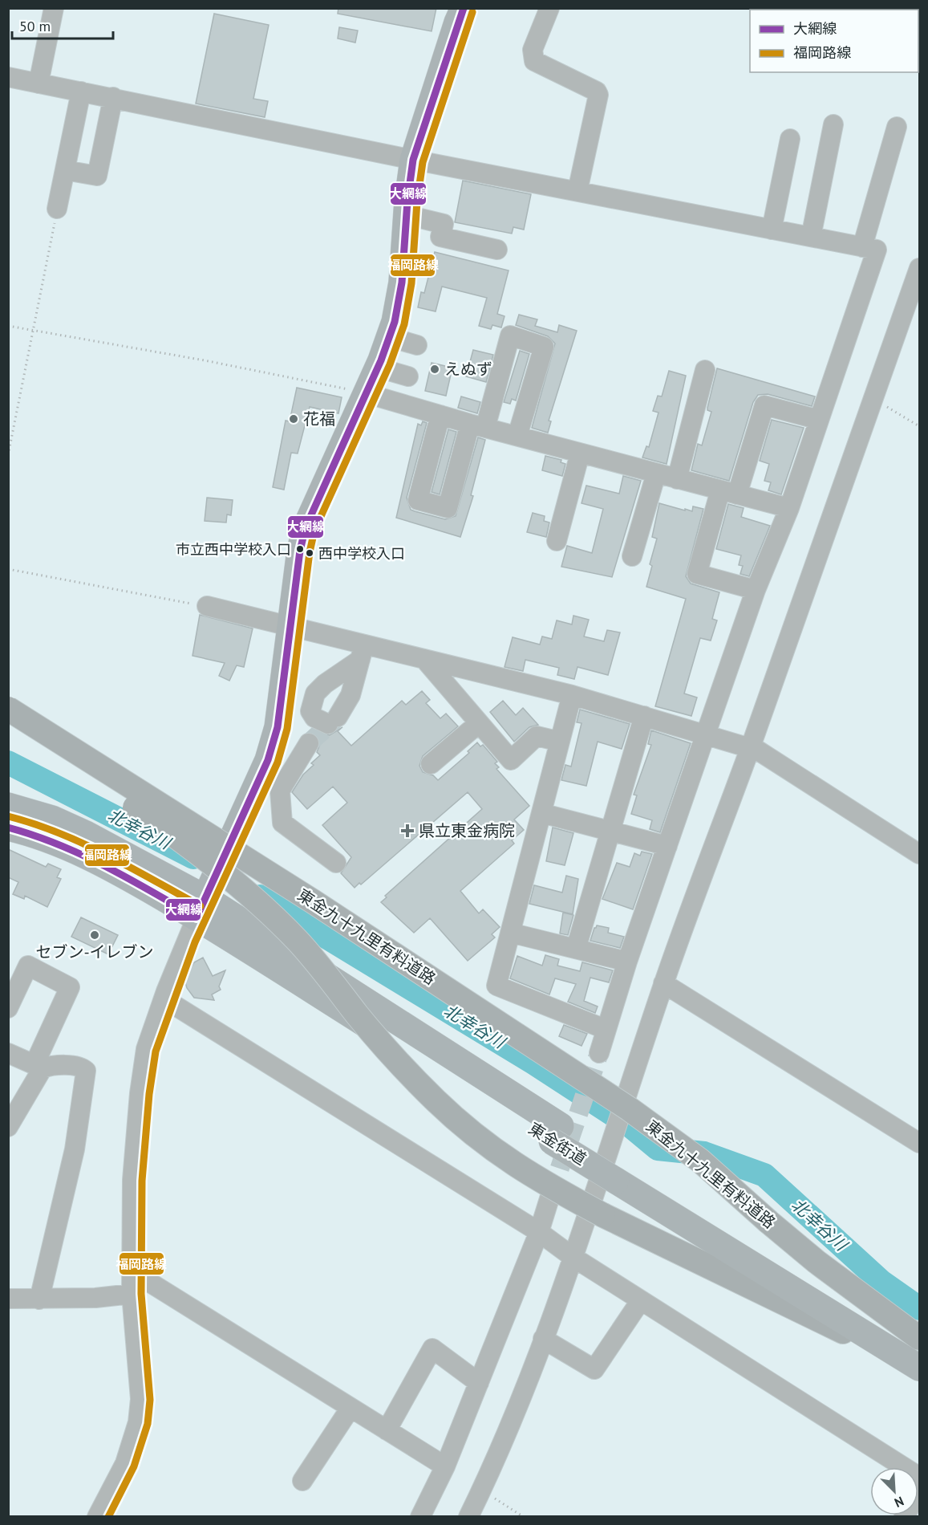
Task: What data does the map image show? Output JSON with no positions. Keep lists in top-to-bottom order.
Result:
{
  "streets": {
    "highway": ["東金街道"],
    "main road": ["東金九十九里有料道路"]
  },
  "water": ["北幸谷川"],
  "places": {
    "other": [
      "えぬず",
      "花福",
      "市立西中学校入口",
      "西中学校入口",
      "セブン-イレブン"
    ],
    "health": ["県立東金病院"]
  },
  "lines": ["transit line 大網線", "transit line 福岡路線"],
  "legend": ["大網線", "福岡路線"],
  "scale_bar": "50 m",
  "north": "bottom right"
}
